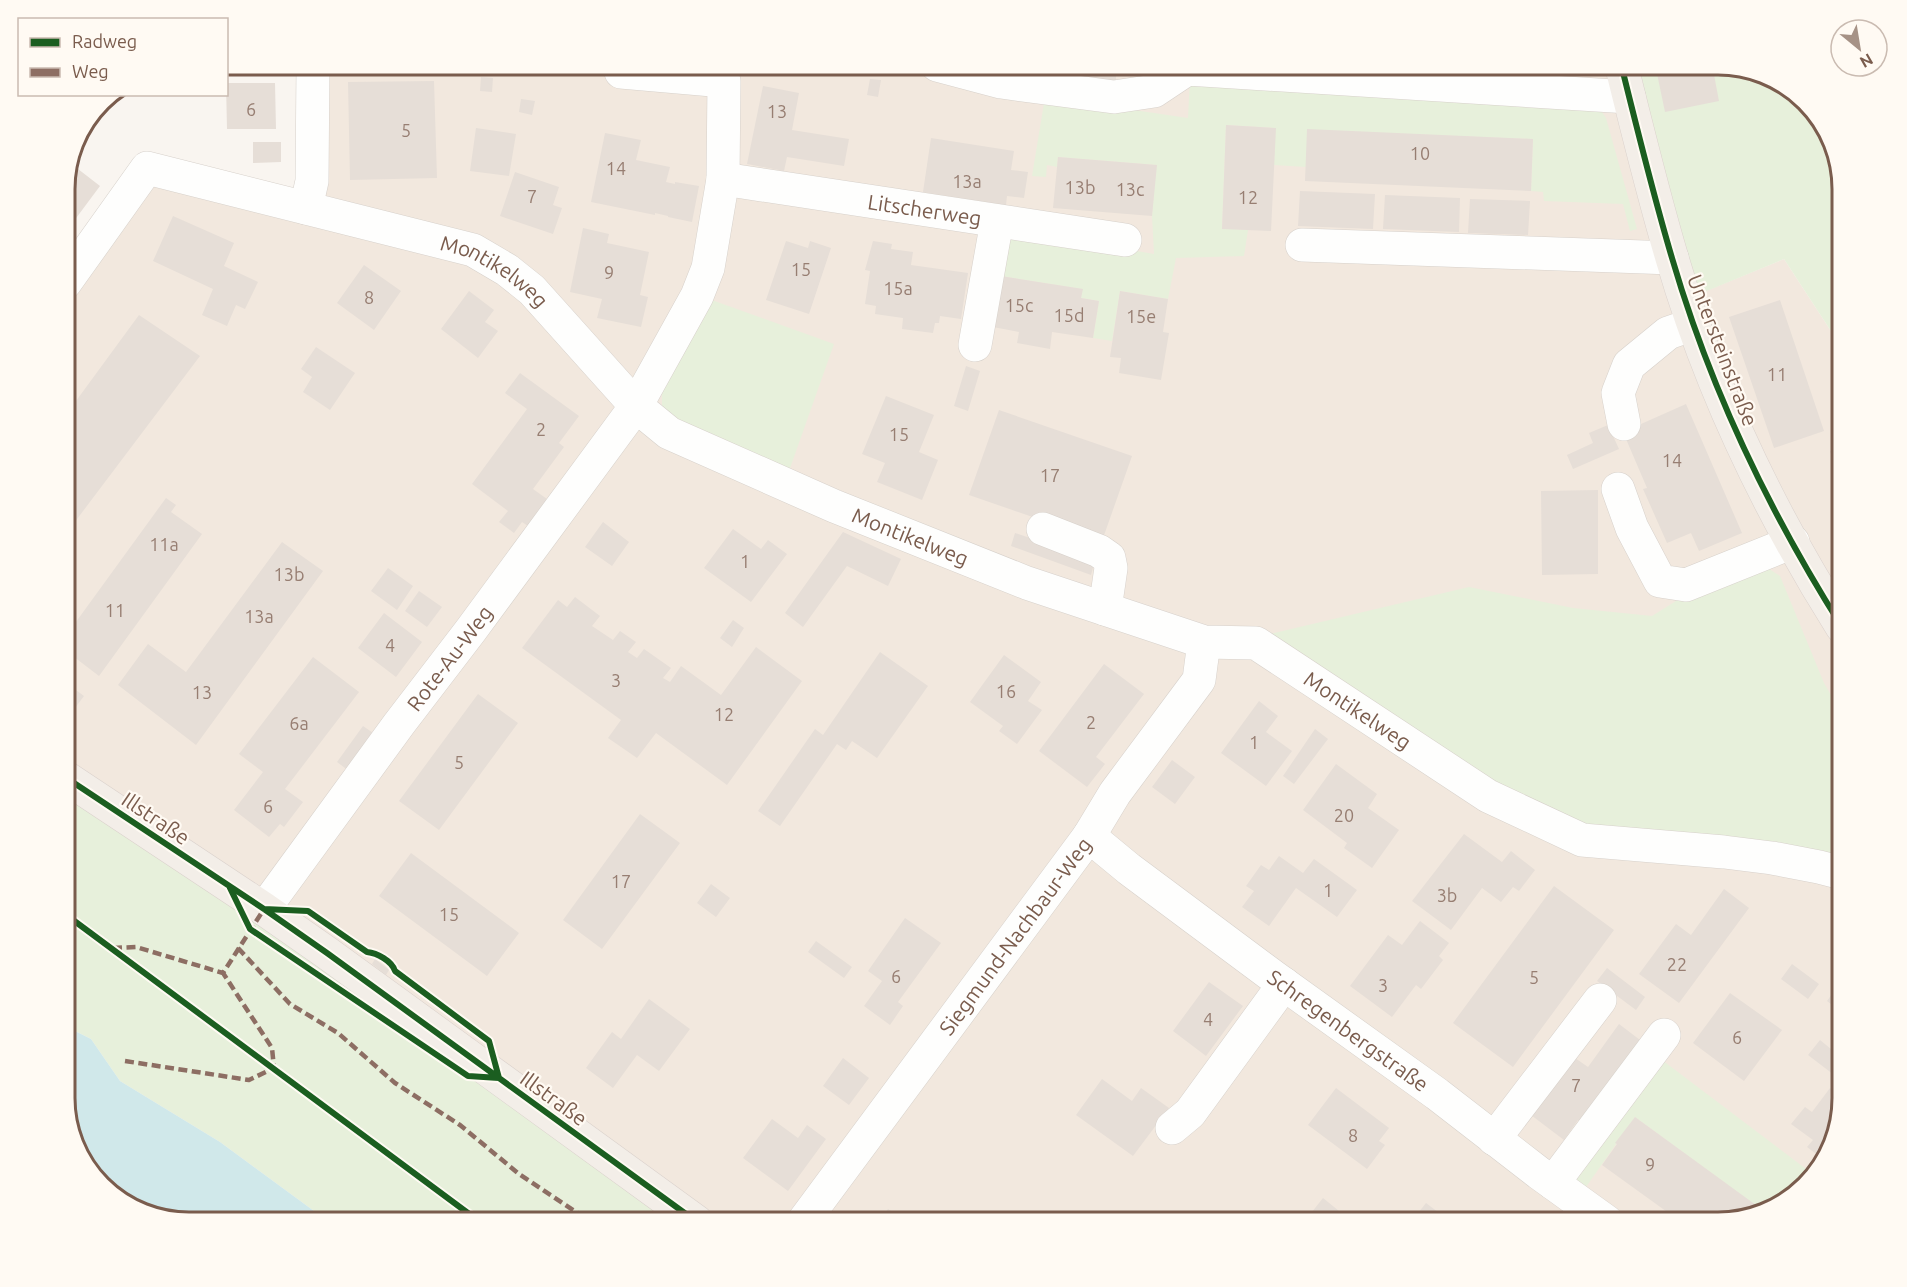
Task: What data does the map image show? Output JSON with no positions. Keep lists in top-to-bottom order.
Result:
{
  "streets": {
    "main road": ["Untersteinstraße", "Illstraße"],
    "street": [
      "Litscherweg",
      "Montikelweg",
      "Rote-Au-Weg",
      "Siegmund-Nachbaur-Weg",
      "Schregenbergstraße"
    ]
  },
  "crossings": [
    ["Montikelweg", "Rote-Au-Weg"],
    ["Montikelweg", "Siegmund-Nachbaur-Weg"],
    ["Rote-Au-Weg", "Illstraße"],
    ["Siegmund-Nachbaur-Weg", "Schregenbergstraße"]
  ],
  "house_numbers": [
    "6",
    "13",
    "5",
    "10",
    "14",
    "13a",
    "13b",
    "13c",
    "7",
    "12",
    "15",
    "9",
    "15a",
    "8",
    "15c",
    "15d",
    "15e",
    "11",
    "2",
    "15",
    "14",
    "17",
    "11a",
    "1",
    "13b",
    "11",
    "13a",
    "4",
    "3",
    "16",
    "13",
    "12",
    "2",
    "6a",
    "1",
    "5",
    "6",
    "20",
    "17",
    "1",
    "3b",
    "15",
    "22",
    "6",
    "5",
    "3",
    "4",
    "6",
    "7",
    "8",
    "9"
  ],
  "legend": ["Radweg", "Weg"],
  "north": "bottom right"
}
